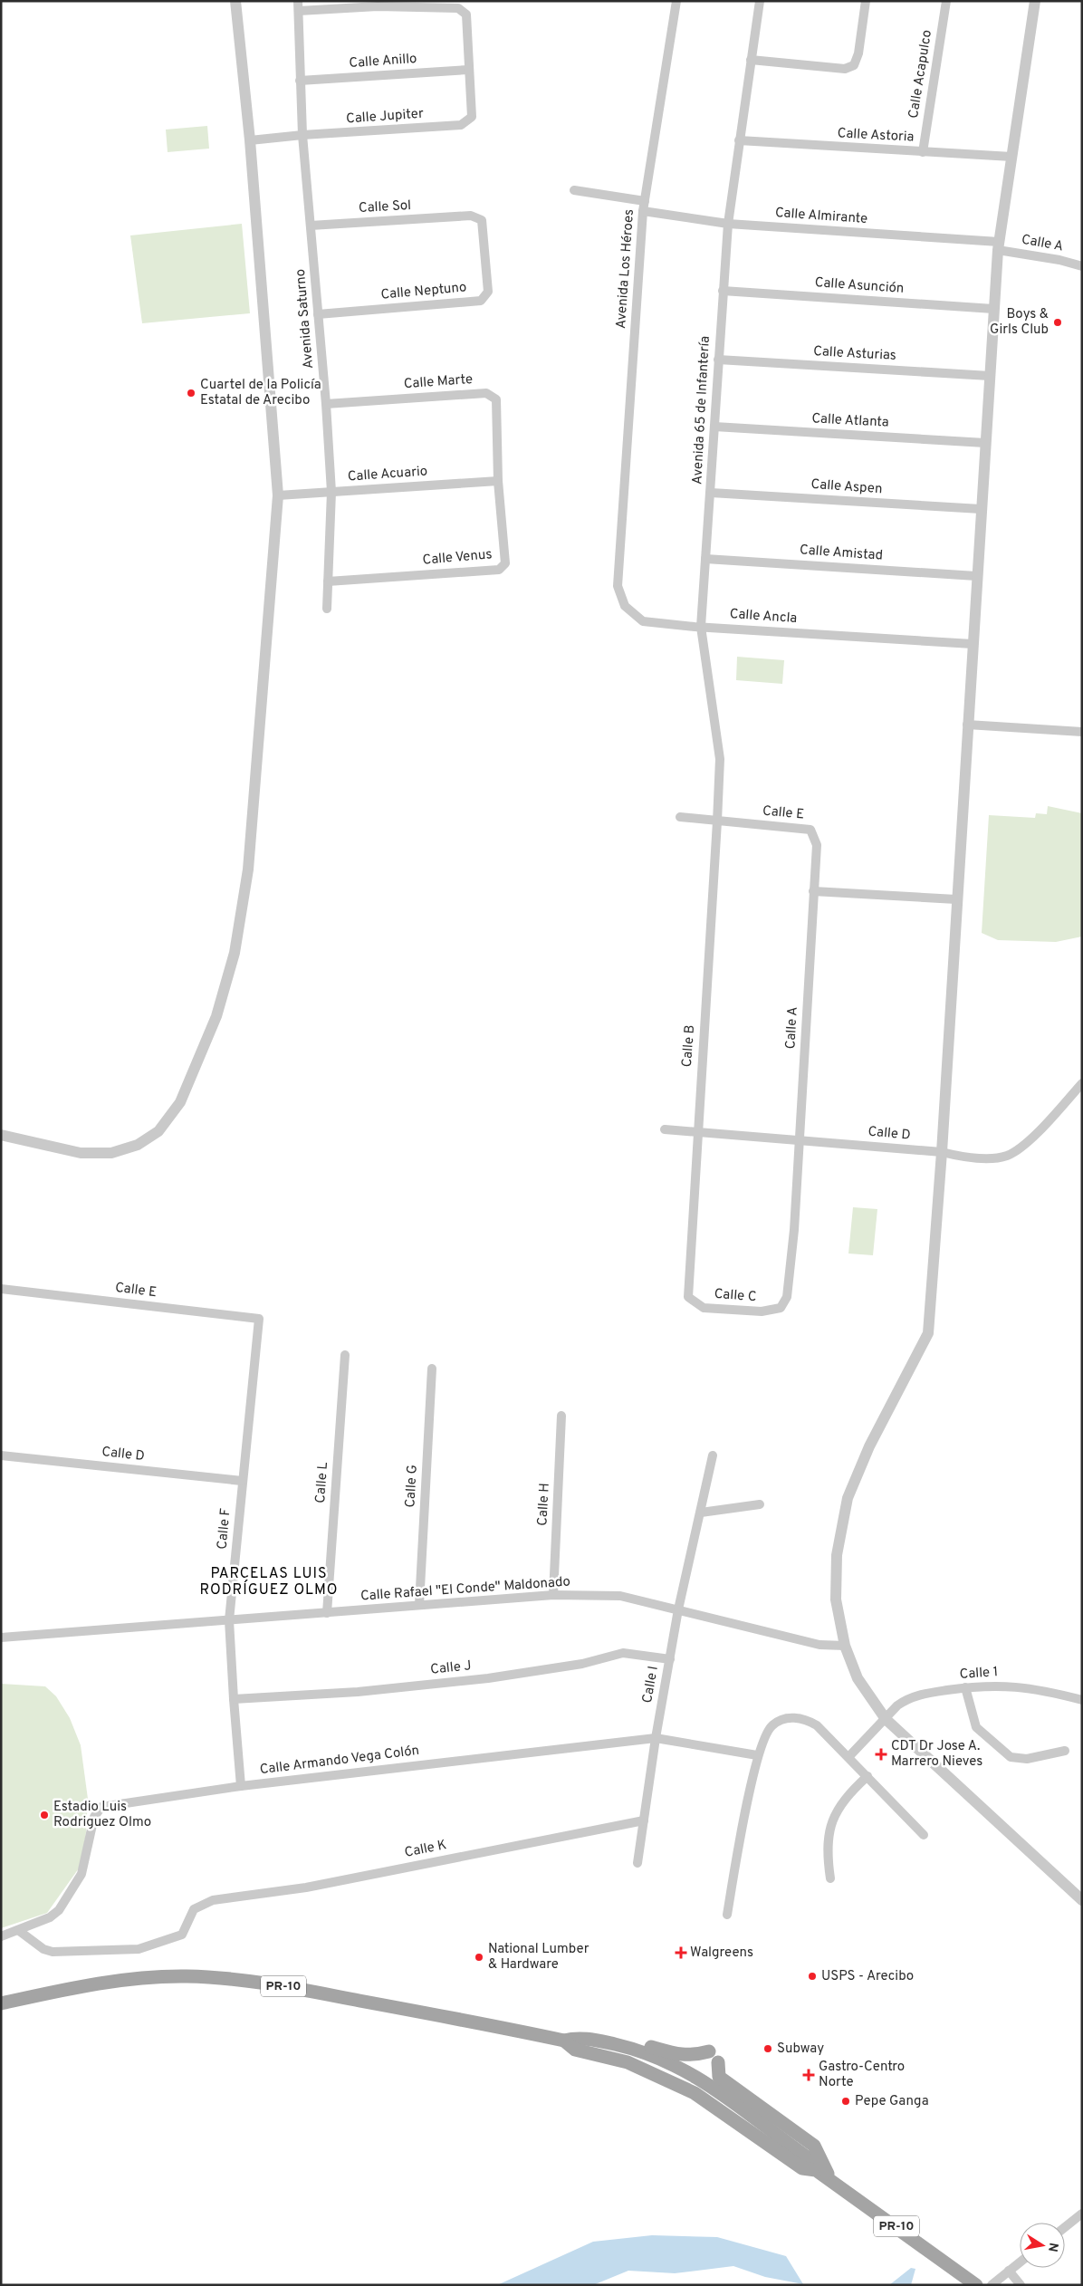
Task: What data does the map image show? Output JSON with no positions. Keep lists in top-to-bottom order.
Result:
{
  "streets": {
    "main road": ["PR-10"],
    "street": [
      "Calle Anillo",
      "Calle Acapulco",
      "Calle Jupiter",
      "Calle Astoria",
      "Calle Sol",
      "Calle Almirante",
      "Calle A",
      "Avenida Los Héroes",
      "Calle Asunción",
      "Calle Neptuno",
      "Avenida Saturno",
      "Calle Asturias",
      "Calle Marte",
      "Avenida 65 de Infantería",
      "Calle Atlanta",
      "Calle Acuario",
      "Calle Aspen",
      "Calle Amistad",
      "Calle Venus",
      "Calle Ancla",
      "Calle E",
      "Calle B",
      "Calle D",
      "Calle C",
      "Calle L",
      "Calle G",
      "Calle H",
      "Calle F",
      "Calle Rafael \"El Conde\" Maldonado",
      "Calle J",
      "Calle 1",
      "Calle I",
      "Calle Armando Vega Colón",
      "Calle K"
    ]
  },
  "crossings": [
    ["Calle Anillo", "Calle Jupiter"],
    ["Calle Anillo", "Avenida Saturno"],
    ["Calle Acapulco", "Calle Astoria"],
    ["Calle Jupiter", "Avenida Saturno"],
    ["Calle Astoria", "Avenida 65 de Infantería"],
    ["Calle Sol", "Calle Neptuno"],
    ["Calle Sol", "Avenida Saturno"],
    ["Calle Almirante", "Calle A"],
    ["Calle Almirante", "Avenida Los Héroes"],
    ["Calle Almirante", "Avenida 65 de Infantería"],
    ["Calle A", "Calle E"],
    ["Calle A", "Calle D"],
    ["Calle A", "Calle C"],
    ["Avenida Los Héroes", "Calle Ancla"],
    ["Calle Asunción", "Avenida 65 de Infantería"],
    ["Calle Neptuno", "Avenida Saturno"],
    ["Avenida Saturno", "Calle Marte"],
    ["Avenida Saturno", "Calle Acuario"],
    ["Avenida Saturno", "Calle Venus"],
    ["Calle Asturias", "Avenida 65 de Infantería"],
    ["Calle Marte", "Calle Acuario"],
    ["Calle Marte", "Calle Venus"],
    ["Avenida 65 de Infantería", "Calle Atlanta"],
    ["Avenida 65 de Infantería", "Calle Aspen"],
    ["Avenida 65 de Infantería", "Calle Amistad"],
    ["Avenida 65 de Infantería", "Calle Ancla"],
    ["Avenida 65 de Infantería", "Calle E"],
    ["Avenida 65 de Infantería", "Calle B"],
    ["Calle Acuario", "Calle Venus"],
    ["Calle E", "Calle B"],
    ["Calle E", "Calle F"],
    ["Calle B", "Calle D"],
    ["Calle B", "Calle C"],
    ["Calle D", "Calle F"],
    ["Calle L", "Calle Rafael \"El Conde\" Maldonado"],
    ["Calle G", "Calle Rafael \"El Conde\" Maldonado"],
    ["Calle H", "Calle Rafael \"El Conde\" Maldonado"],
    ["Calle F", "Calle Rafael \"El Conde\" Maldonado"],
    ["Calle F", "Calle J"],
    ["Calle F", "Calle Armando Vega Colón"],
    ["Calle Rafael \"El Conde\" Maldonado", "Calle I"],
    ["Calle J", "Calle I"],
    ["Calle I", "Calle Armando Vega Colón"],
    ["Calle I", "Calle K"],
    ["Calle Armando Vega Colón", "Calle K"]
  ],
  "districts": ["PARCELAS LUIS RODRÍGUEZ OLMO"],
  "places": {
    "other": [
      "Boys & Girls Club",
      "Cuartel de la Policía Estatal de Arecibo",
      "Estadio Luis Rodriguez Olmo",
      "National Lumber & Hardware",
      "USPS - Arecibo",
      "Subway",
      "Pepe Ganga"
    ],
    "health": ["CDT Dr Jose A. Marrero Nieves", "Walgreens", "Gastro-Centro Norte"]
  },
  "north": "right"
}
